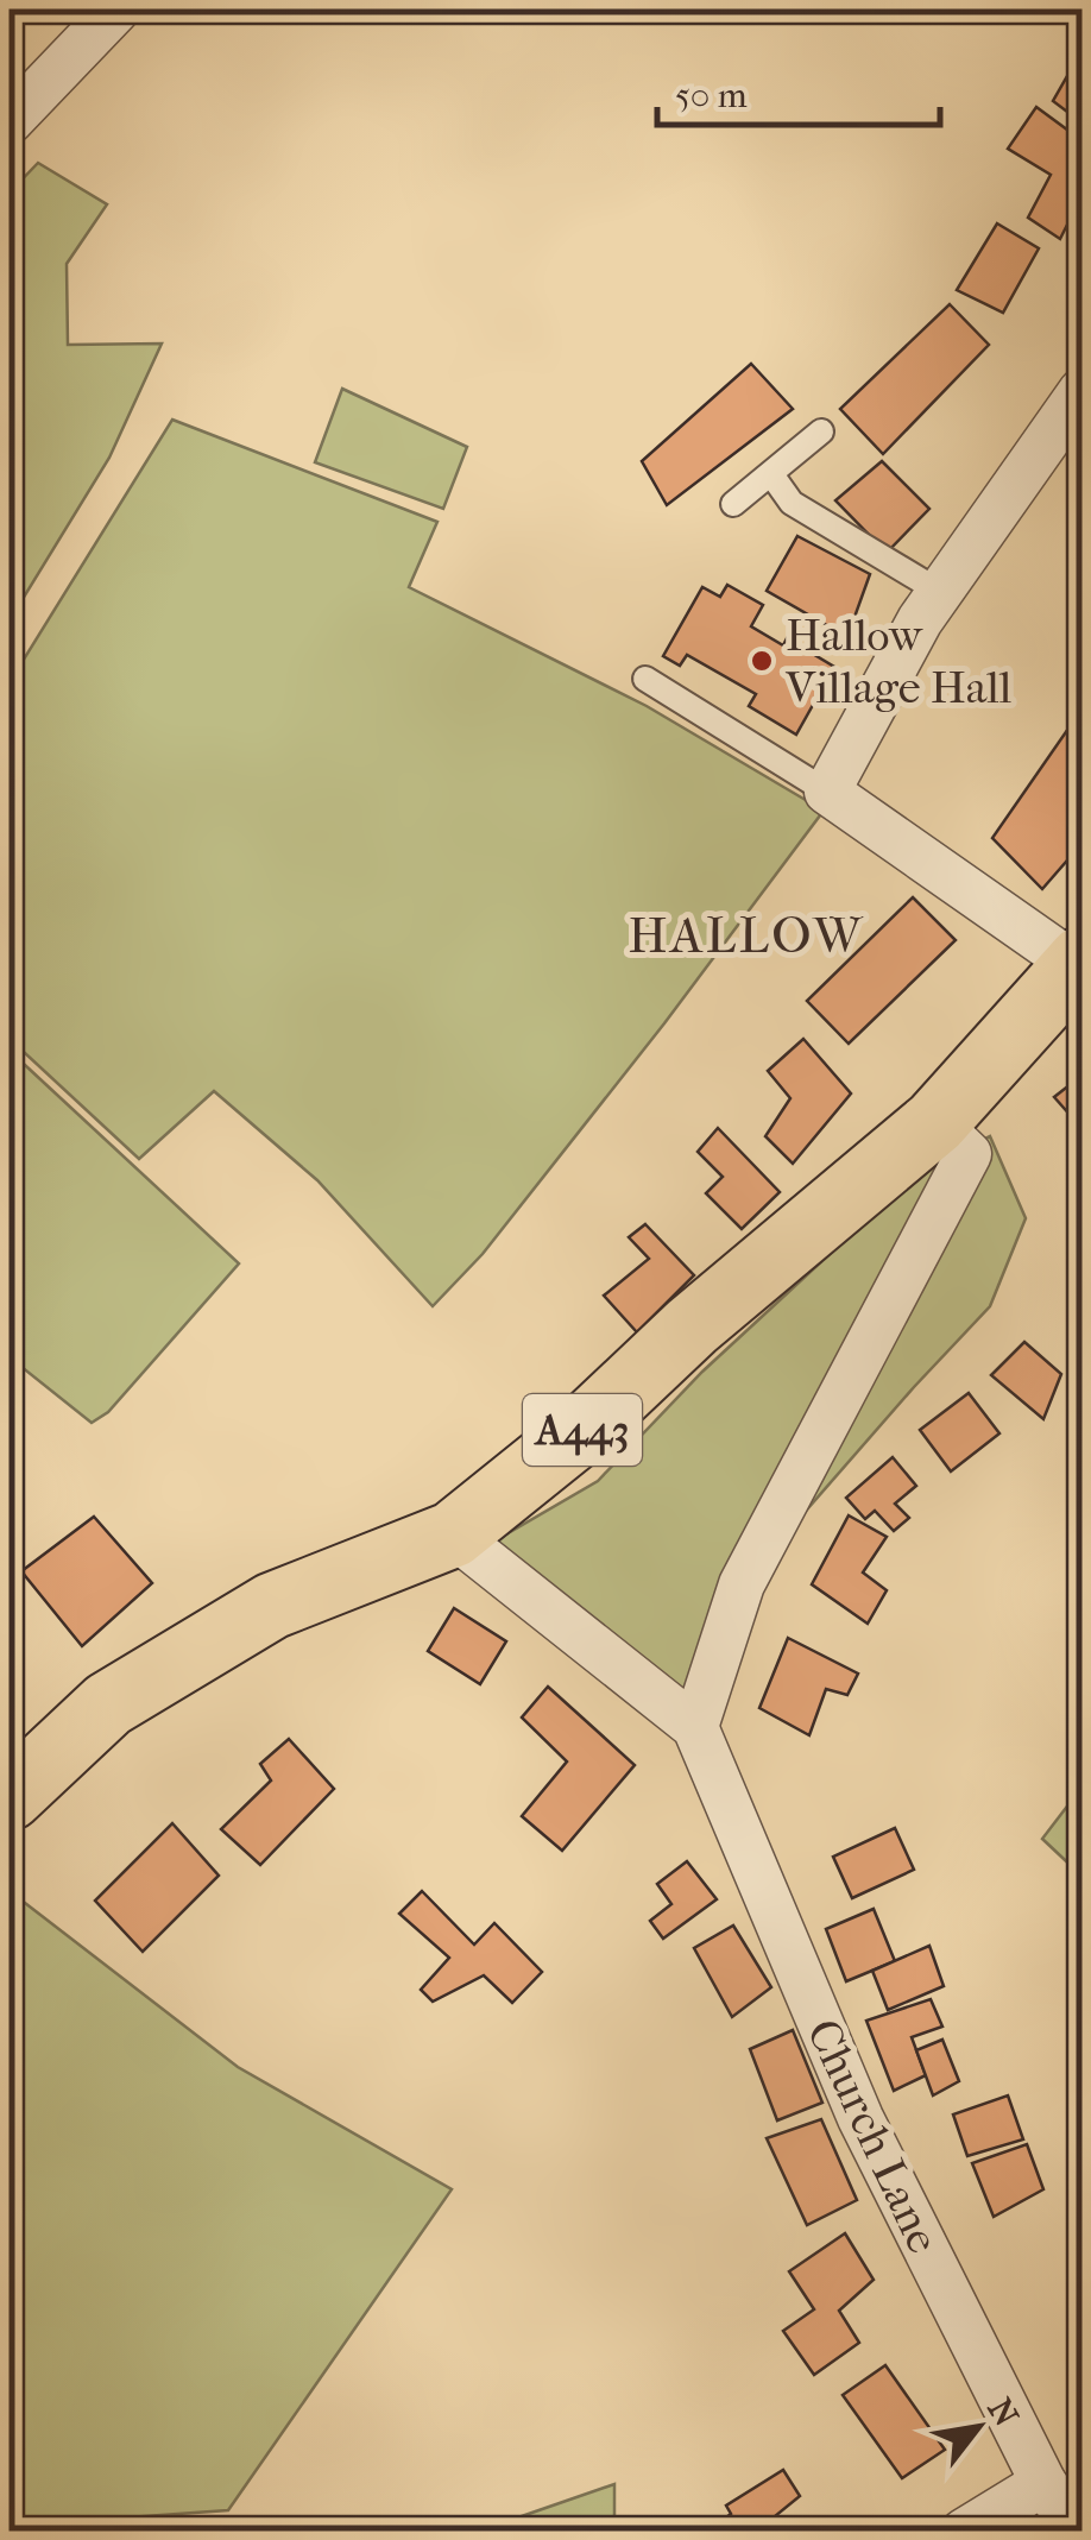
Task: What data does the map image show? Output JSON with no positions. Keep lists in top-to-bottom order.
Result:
{
  "streets": {
    "main road": ["A443"],
    "street": ["Church Lane"]
  },
  "crossings": [
    ["A443", "Church Lane"]
  ],
  "districts": ["HALLOW"],
  "places": ["Hallow Village Hall"],
  "scale_bar": "50 m",
  "north": "top right"
}
